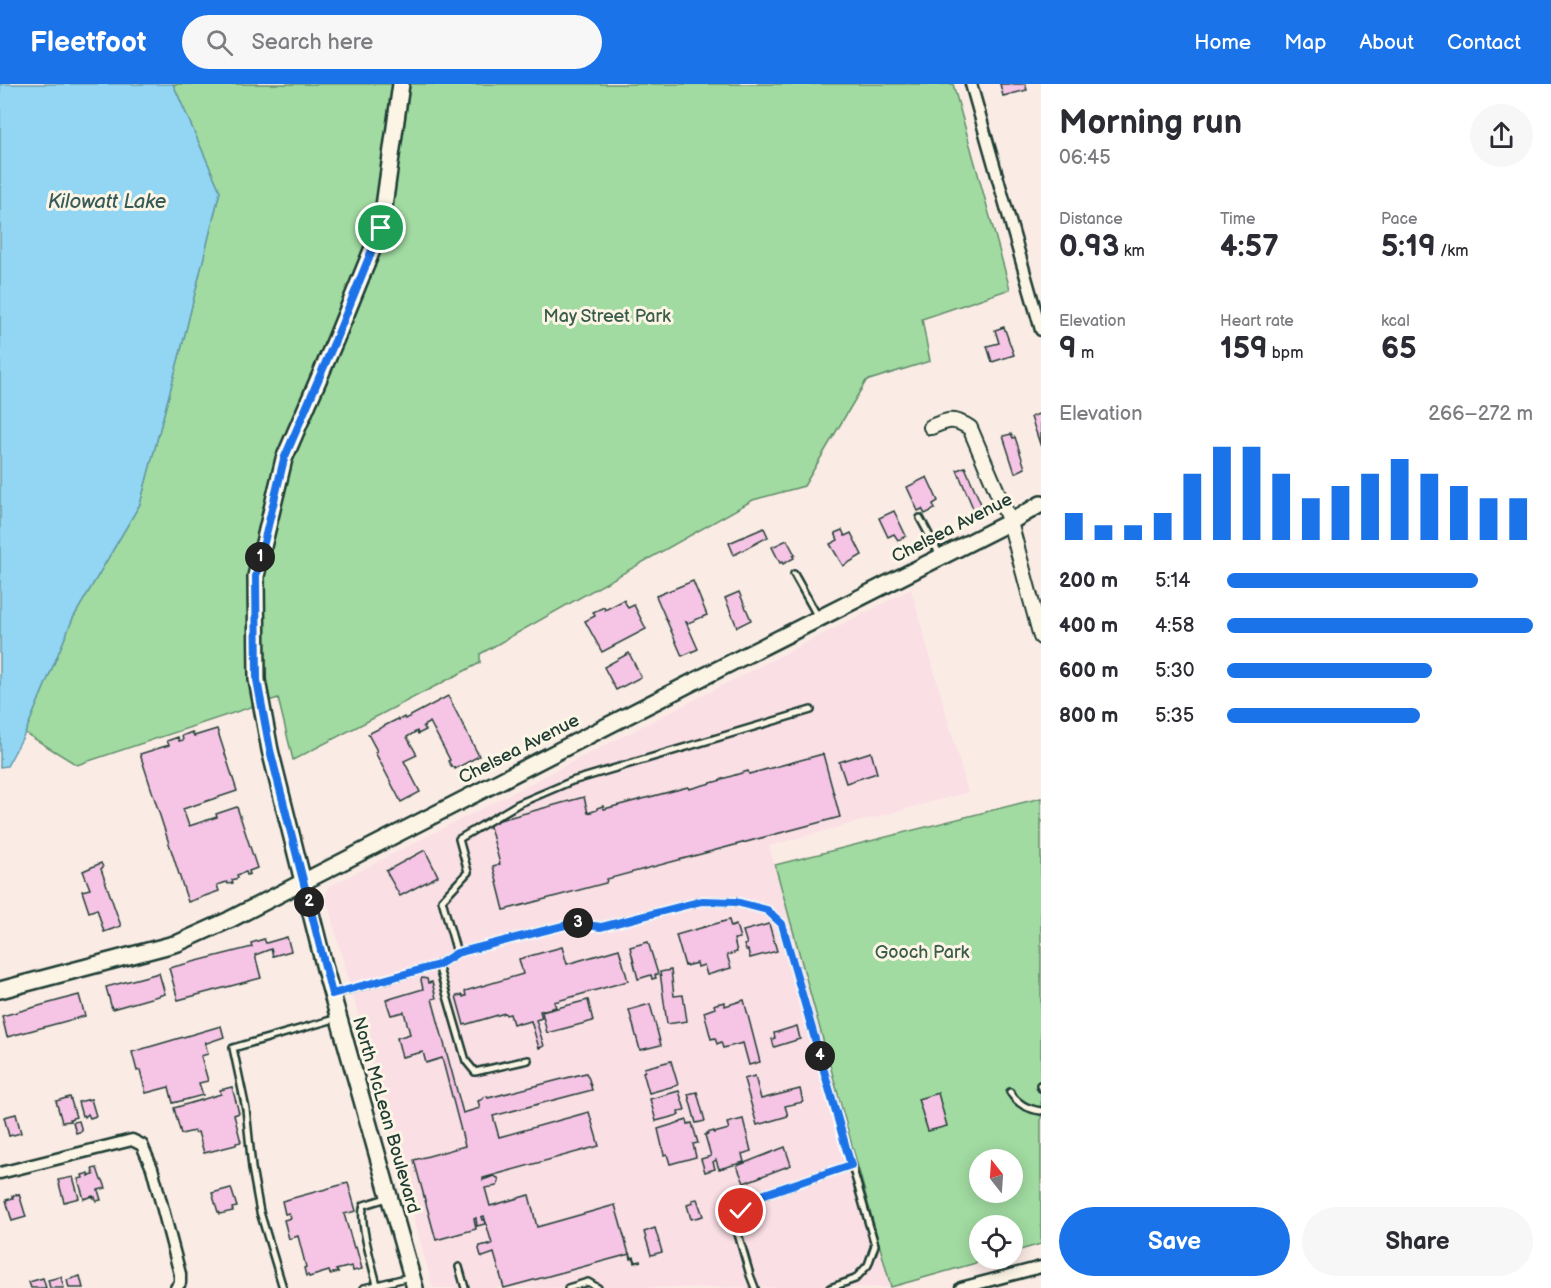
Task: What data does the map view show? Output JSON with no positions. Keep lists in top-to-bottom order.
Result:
{
  "streets": {
    "main road": ["Chelsea Avenue", "North McLean Boulevard"]
  },
  "crossings": [
    ["Chelsea Avenue", "North McLean Boulevard"]
  ],
  "water": ["Kilowatt Lake"],
  "parks": ["May Street Park", "Gooch Park"],
  "north": "top",
  "page": {
    "header": "Fleetfoot",
    "search": "Search here",
    "nav": [
      "Home",
      "Map",
      "About",
      "Contact"
    ],
    "heading": ["Morning run", "06:45"],
    "stats": [
      ["Distance", "0.93 km"],
      ["Time", "4:57"],
      ["Pace", "5:19 /km"],
      ["Elevation", "9 m"],
      ["Heart rate", "159 bpm"],
      ["kcal", "65"]
    ],
    "chart": ["Elevation", "266–272 m"],
    "pins": [
      "1",
      "2",
      "3",
      "4"
    ],
    "list": [
      {
        "name": "200 m",
        "note": "5:14"
      },
      {
        "name": "400 m",
        "note": "4:58"
      },
      {
        "name": "600 m",
        "note": "5:30"
      },
      {
        "name": "800 m",
        "note": "5:35"
      }
    ],
    "buttons": ["Save", "Share"]
  }
}
